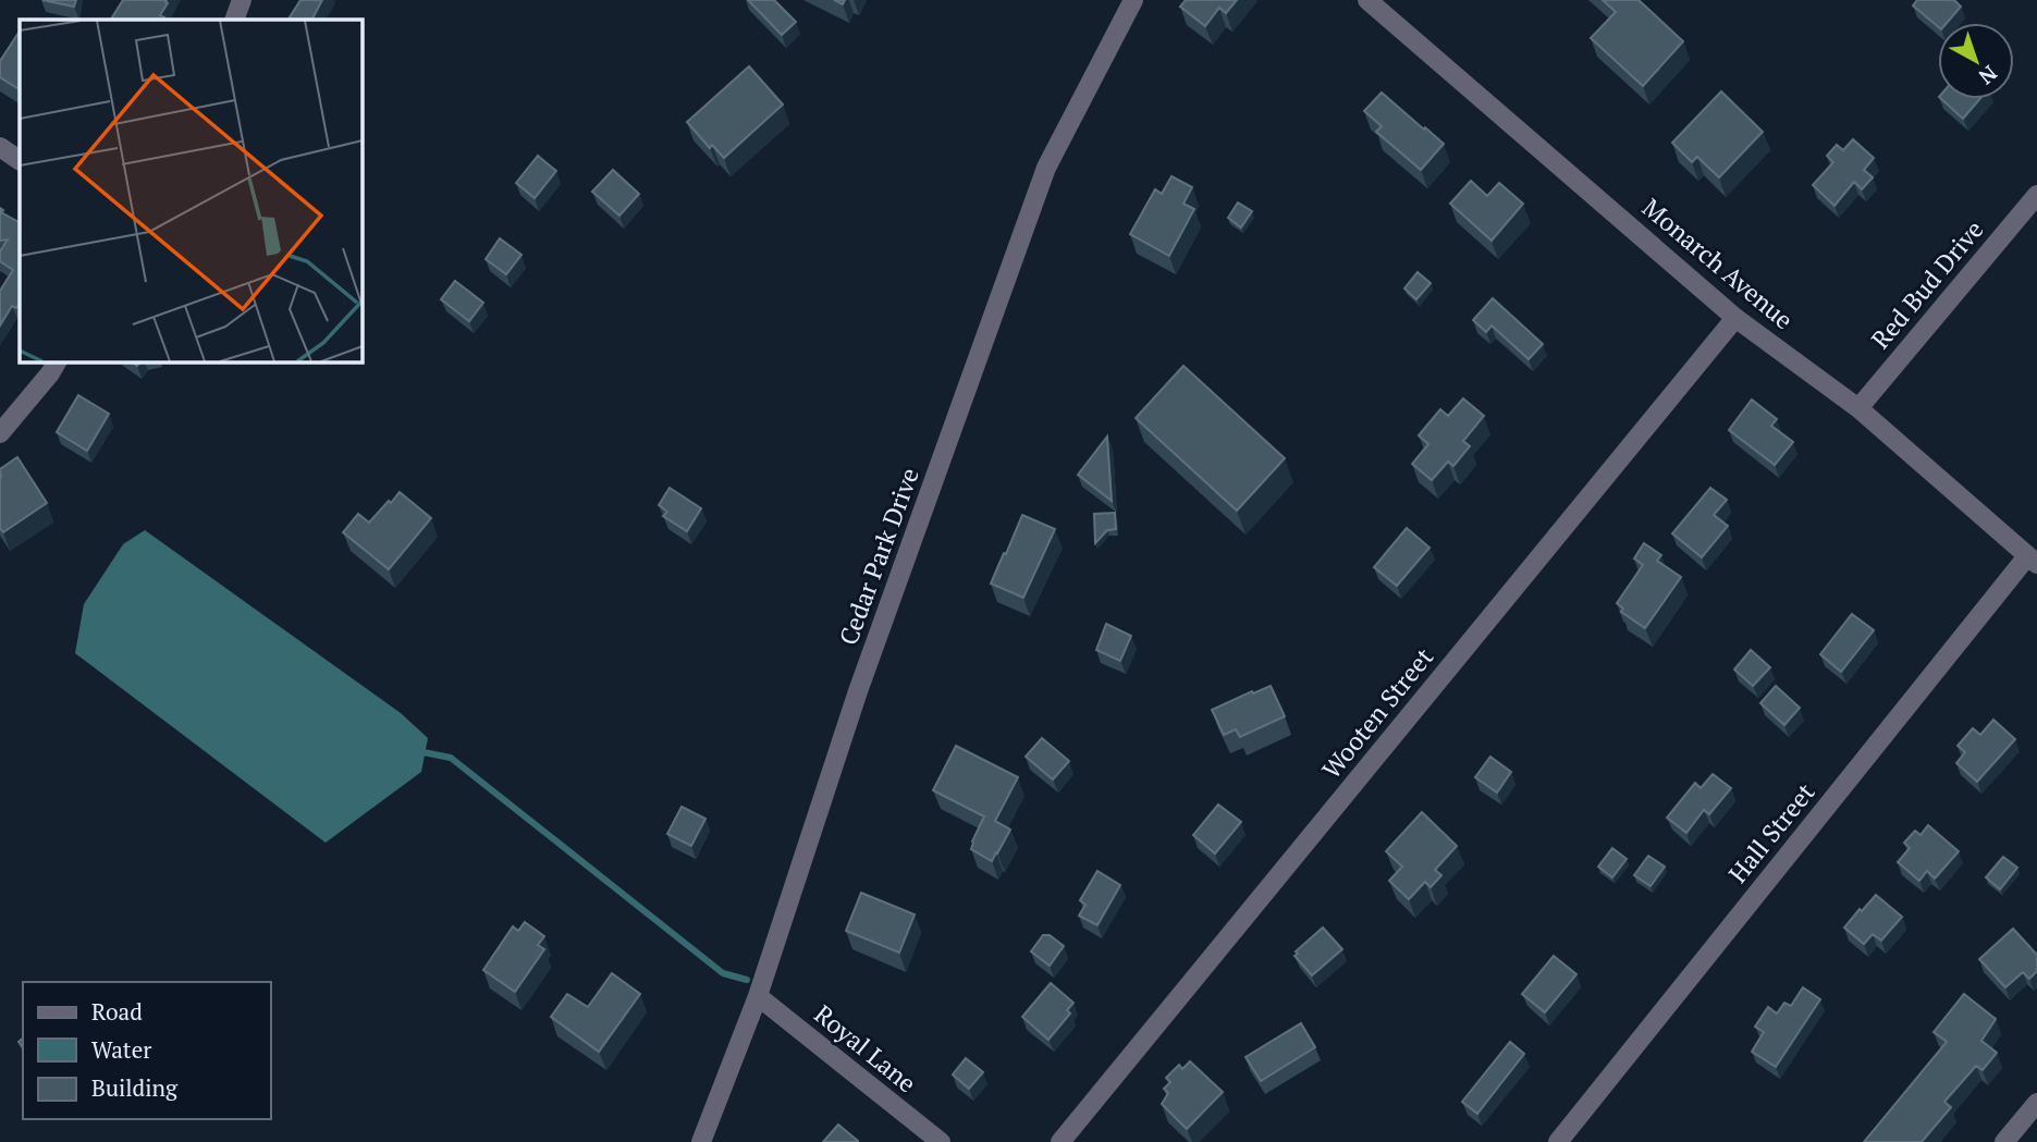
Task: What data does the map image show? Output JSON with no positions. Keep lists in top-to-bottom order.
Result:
{
  "streets": {
    "street": [
      "Monarch Avenue",
      "Red Bud Drive",
      "Cedar Park Drive",
      "Wooten Street",
      "Hall Street",
      "Royal Lane"
    ]
  },
  "crossings": [
    ["Monarch Avenue", "Red Bud Drive"],
    ["Monarch Avenue", "Wooten Street"],
    ["Monarch Avenue", "Hall Street"],
    ["Cedar Park Drive", "Royal Lane"]
  ],
  "legend": ["Road", "Water", "Building"],
  "north": "bottom right"
}
